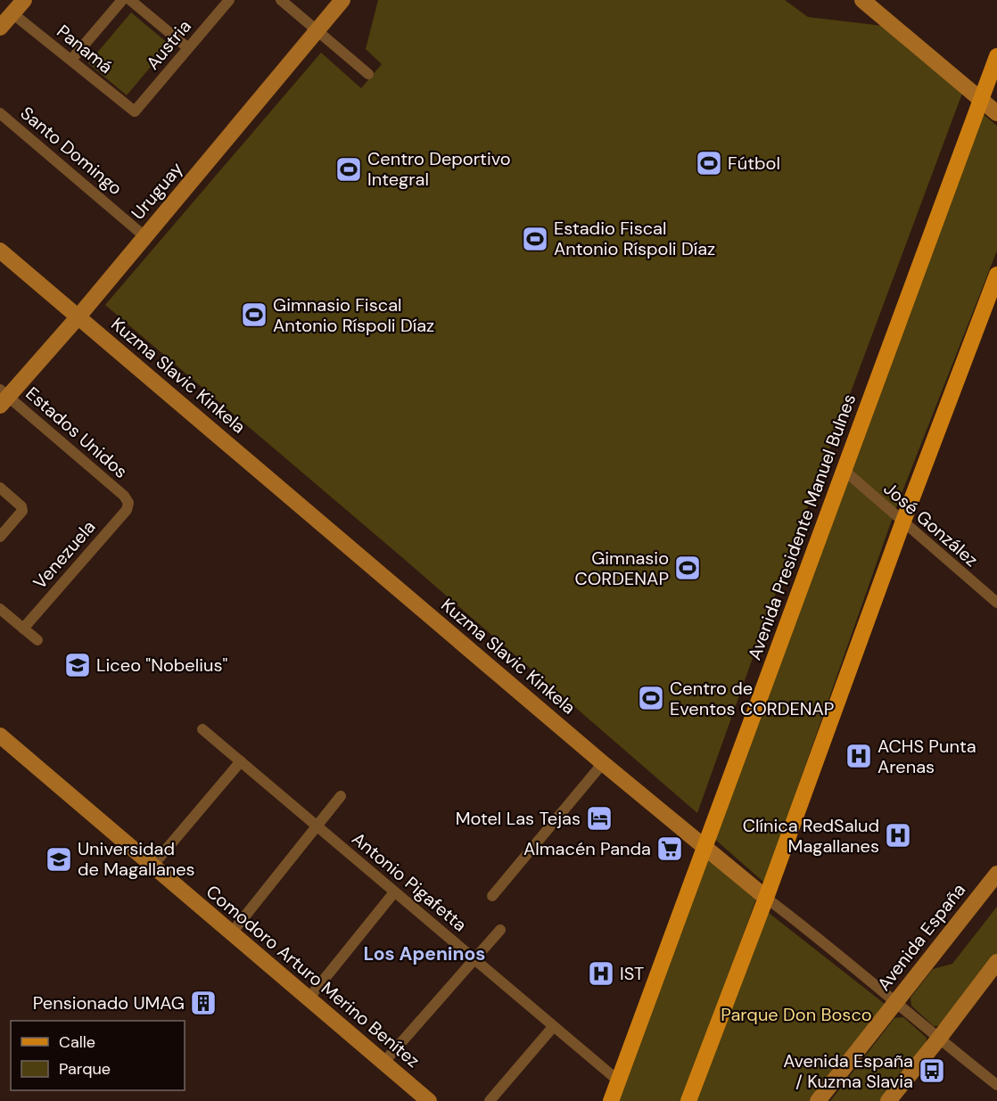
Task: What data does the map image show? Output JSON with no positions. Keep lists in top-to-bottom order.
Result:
{
  "streets": {
    "main road": ["Avenida Presidente Manuel Bulnes"],
    "street": [
      "Austria",
      "Panamá",
      "Santo Domingo",
      "Uruguay",
      "Kuzma Slavic Kinkela",
      "Estados Unidos",
      "José González",
      "Venezuela",
      "Antonio Pigafetta",
      "Avenida España",
      "Comodoro Arturo Merino Benítez"
    ]
  },
  "crossings": [
    ["Austria", "Panamá"],
    ["Santo Domingo", "Uruguay"],
    ["Uruguay", "Kuzma Slavic Kinkela"],
    ["Uruguay", "Estados Unidos"],
    ["Kuzma Slavic Kinkela", "Avenida Presidente Manuel Bulnes"],
    ["Kuzma Slavic Kinkela", "Avenida España"],
    ["Estados Unidos", "Venezuela"],
    ["José González", "Avenida Presidente Manuel Bulnes"],
    ["Avenida Presidente Manuel Bulnes", "Antonio Pigafetta"]
  ],
  "districts": ["Los Apeninos"],
  "parks": ["Parque Don Bosco"],
  "places": {
    "sports": [
      "Fútbol",
      "Centro Deportivo Integral",
      "Estadio Fiscal Antonio Ríspoli Díaz",
      "Gimnasio Fiscal Antonio Ríspoli Díaz",
      "Gimnasio CORDENAP",
      "Centro de Eventos CORDENAP"
    ],
    "school or university": ["Liceo \"Nobelius\"", "Universidad de Magallanes"],
    "hospital": ["ACHS Punta Arenas", "Clínica RedSalud Magallanes", "IST"],
    "hotel": ["Motel Las Tejas"],
    "supermarket": ["Almacén Panda"],
    "building": ["Pensionado UMAG"],
    "bus stop": ["Avenida España / Kuzma Slavia"]
  },
  "legend": ["Calle", "Parque"]
}
